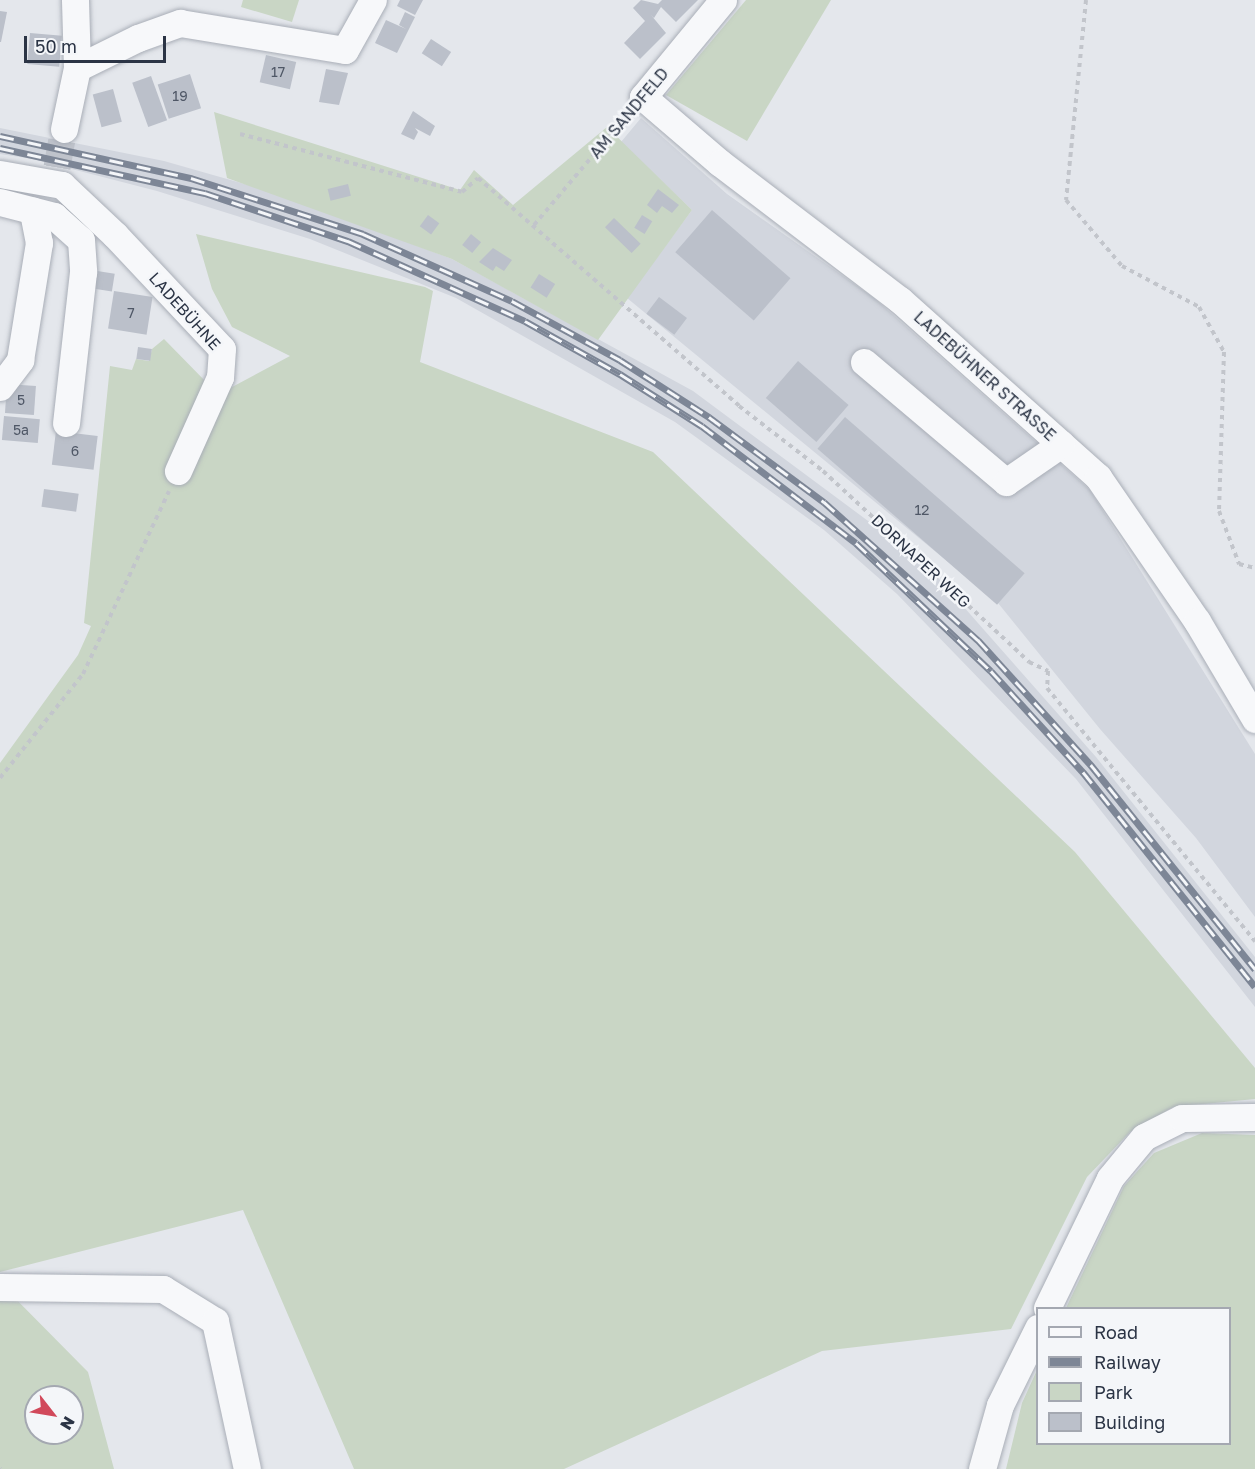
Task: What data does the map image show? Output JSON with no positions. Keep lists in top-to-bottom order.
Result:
{
  "streets": {
    "street": ["AM SANDFELD", "LADEBÜHNE", "LADEBÜHNER STRASSE"],
    "path": ["DORNAPER WEG"]
  },
  "crossings": [
    ["AM SANDFELD", "LADEBÜHNER STRASSE"],
    ["AM SANDFELD", "DORNAPER WEG"]
  ],
  "house_numbers": [
    "17",
    "19",
    "7",
    "5",
    "5a",
    "6",
    "12"
  ],
  "legend": [
    "Road",
    "Railway",
    "Park",
    "Building"
  ],
  "scale_bar": "50 m",
  "north": "bottom right"
}
